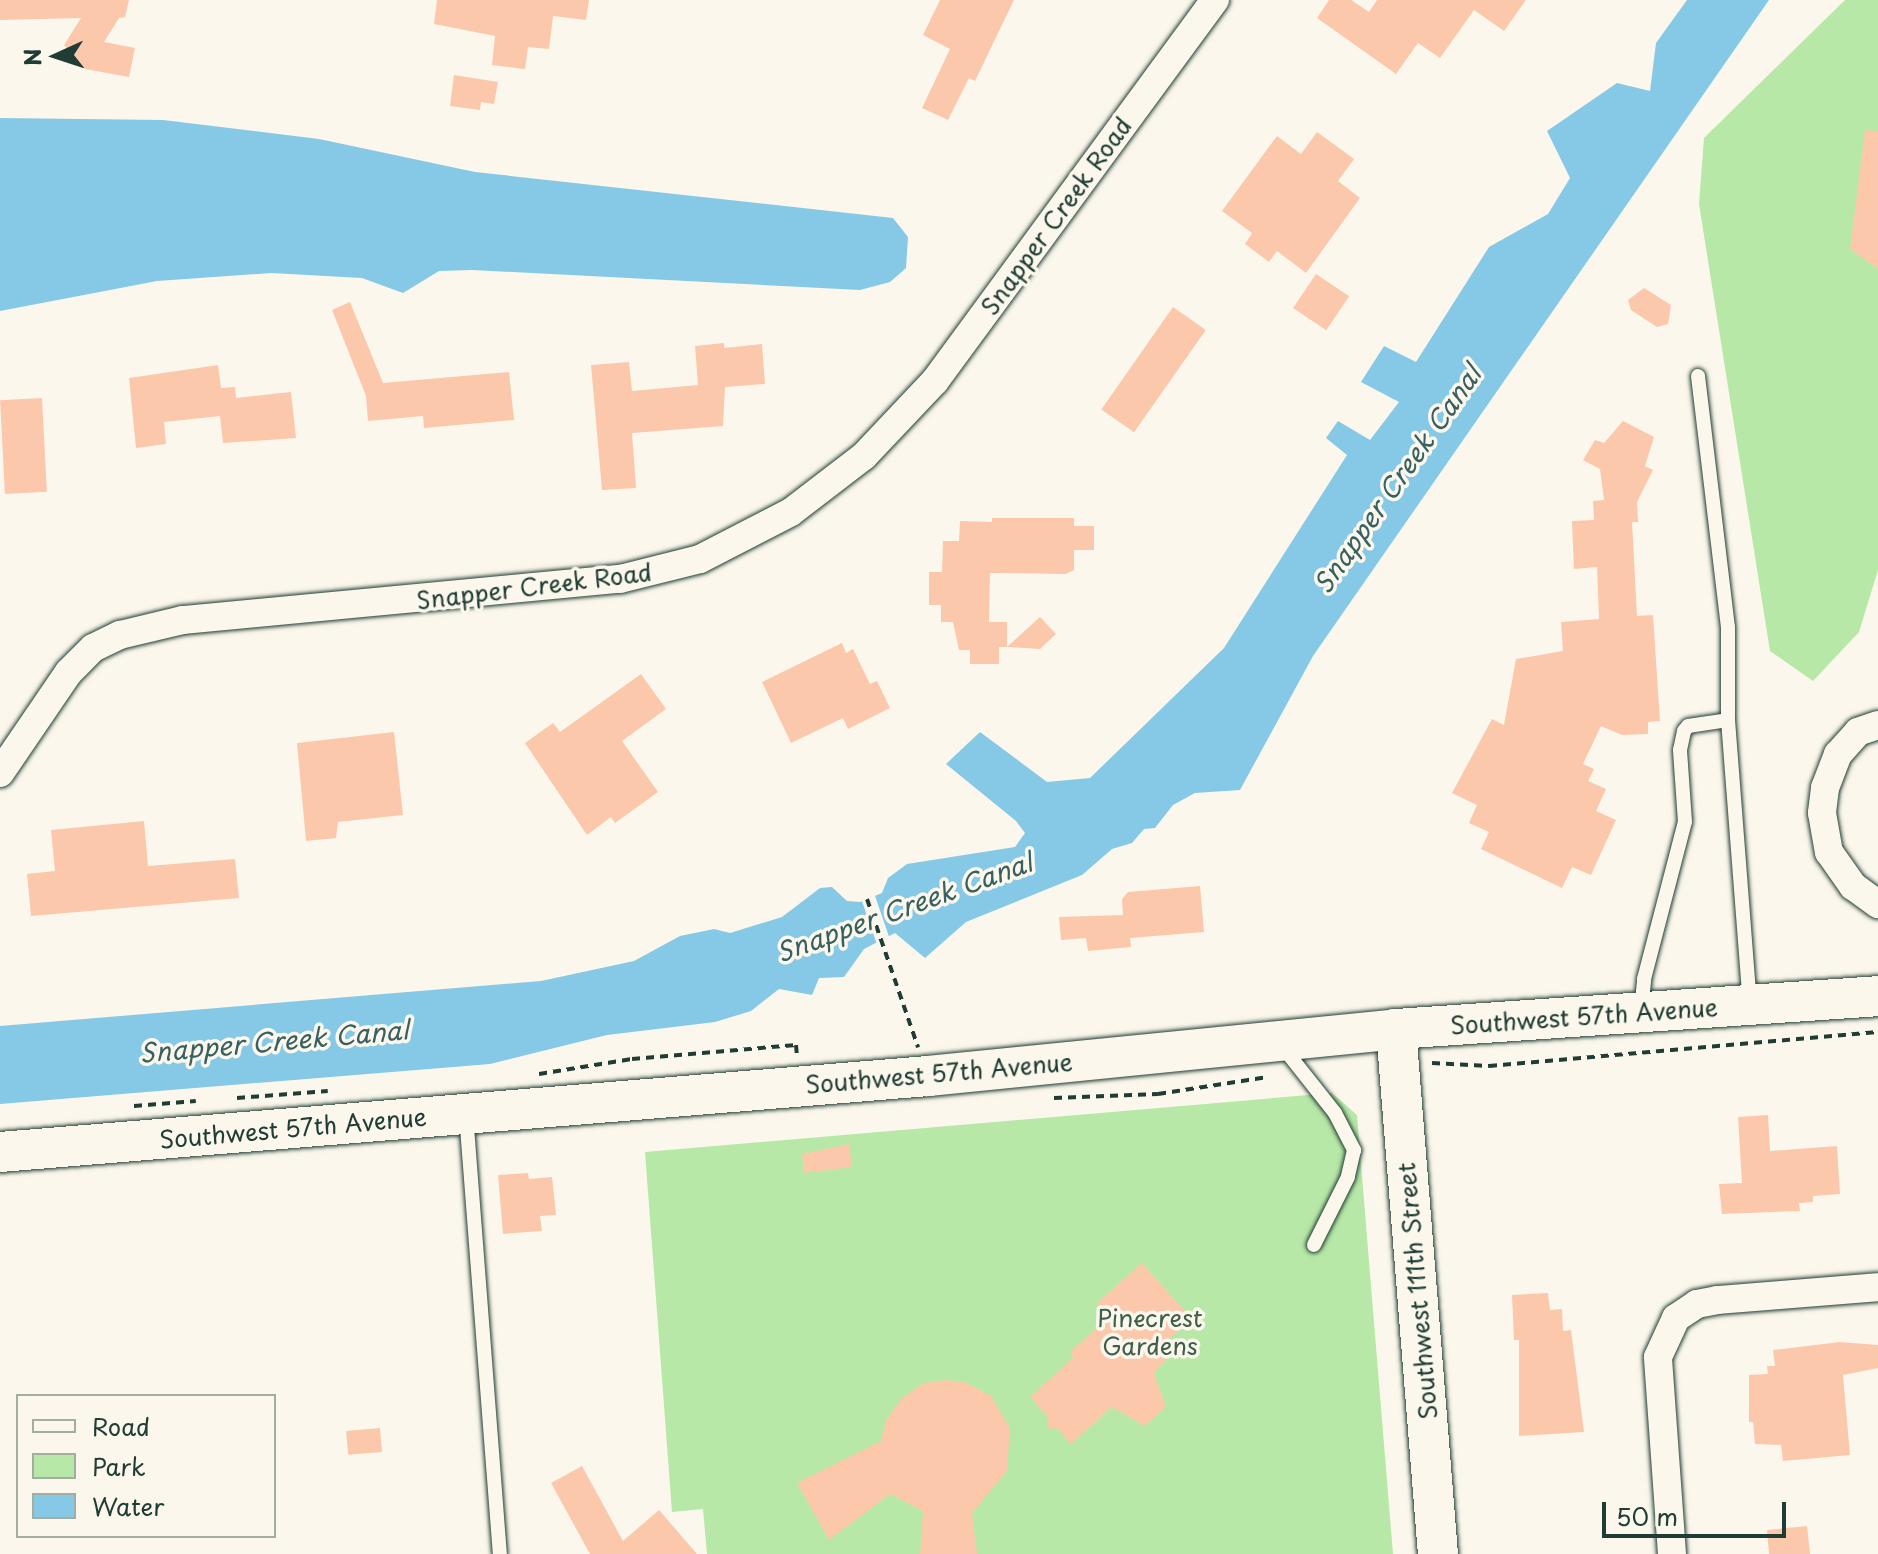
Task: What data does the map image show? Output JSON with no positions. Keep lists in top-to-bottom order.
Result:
{
  "streets": {
    "main road": ["Southwest 57th Avenue", "Southwest 111th Street"],
    "street": ["Snapper Creek Road"]
  },
  "crossings": [
    ["Southwest 57th Avenue", "Southwest 111th Street"]
  ],
  "water": ["Snapper Creek Canal"],
  "parks": ["Pinecrest Gardens"],
  "legend": ["Road", "Park", "Water"],
  "scale_bar": "50 m",
  "north": "left"
}
